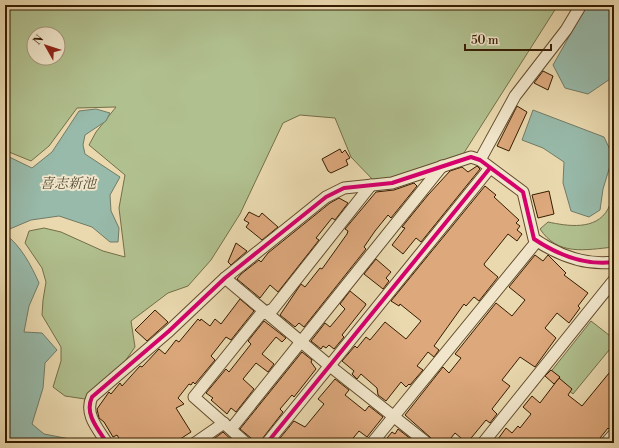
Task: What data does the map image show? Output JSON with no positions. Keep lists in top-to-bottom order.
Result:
{
  "water": ["喜志新池"],
  "scale_bar": "50 m",
  "north": "top left"
}
